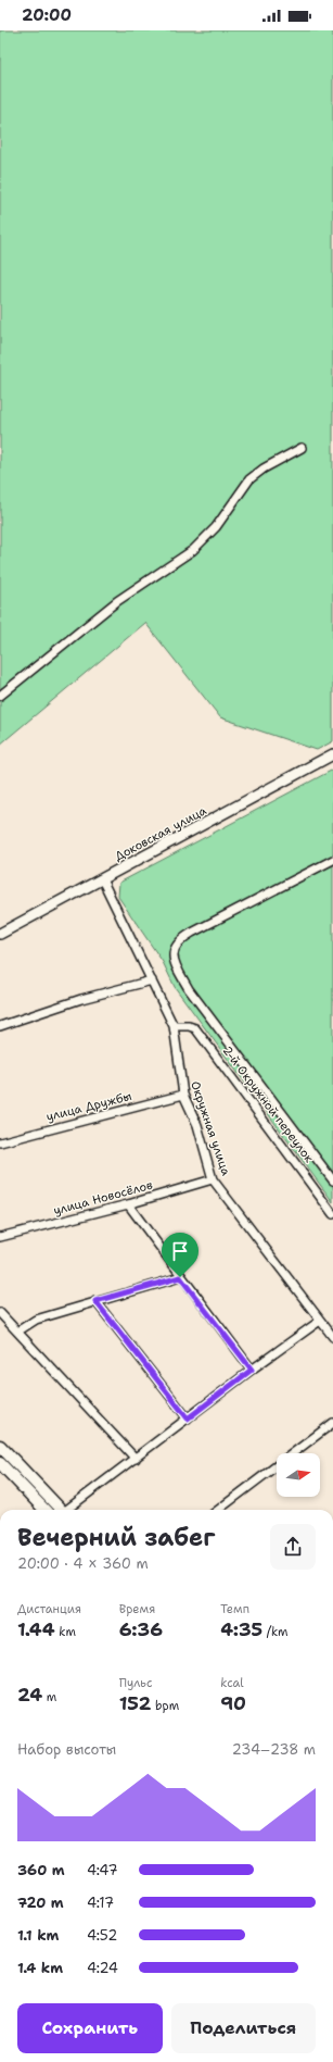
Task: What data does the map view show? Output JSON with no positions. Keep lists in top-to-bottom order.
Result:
{
  "streets": {
    "street": [
      "Доковская улица",
      "2-й Окружной переулок",
      "улица Дружбы",
      "Окружная улица",
      "улица Новосёлов"
    ]
  },
  "crossings": [
    ["Доковская улица", "Окружная улица"],
    ["2-й Окружной переулок", "Окружная улица"],
    ["улица Дружбы", "Окружная улица"],
    ["Окружная улица", "улица Новосёлов"]
  ],
  "north": "right",
  "page": {
    "status": "20:00",
    "heading": ["Вечерний забег", "20:00 · 4 × 360 m"],
    "stats": [
      ["Дистанция", "1.44 km"],
      ["Время", "6:36"],
      ["Темп", "4:35 /km"],
      ["24 m"],
      ["Пульс", "152 bpm"],
      ["kcal", "90"]
    ],
    "chart": ["Набор высоты", "234–238 m"],
    "list": [
      {
        "name": "360 m",
        "note": "4:47"
      },
      {
        "name": "720 m",
        "note": "4:17"
      },
      {
        "name": "1.1 km",
        "note": "4:52"
      },
      {
        "name": "1.4 km",
        "note": "4:24"
      }
    ],
    "buttons": ["Сохранить", "Поделиться"]
  }
}
